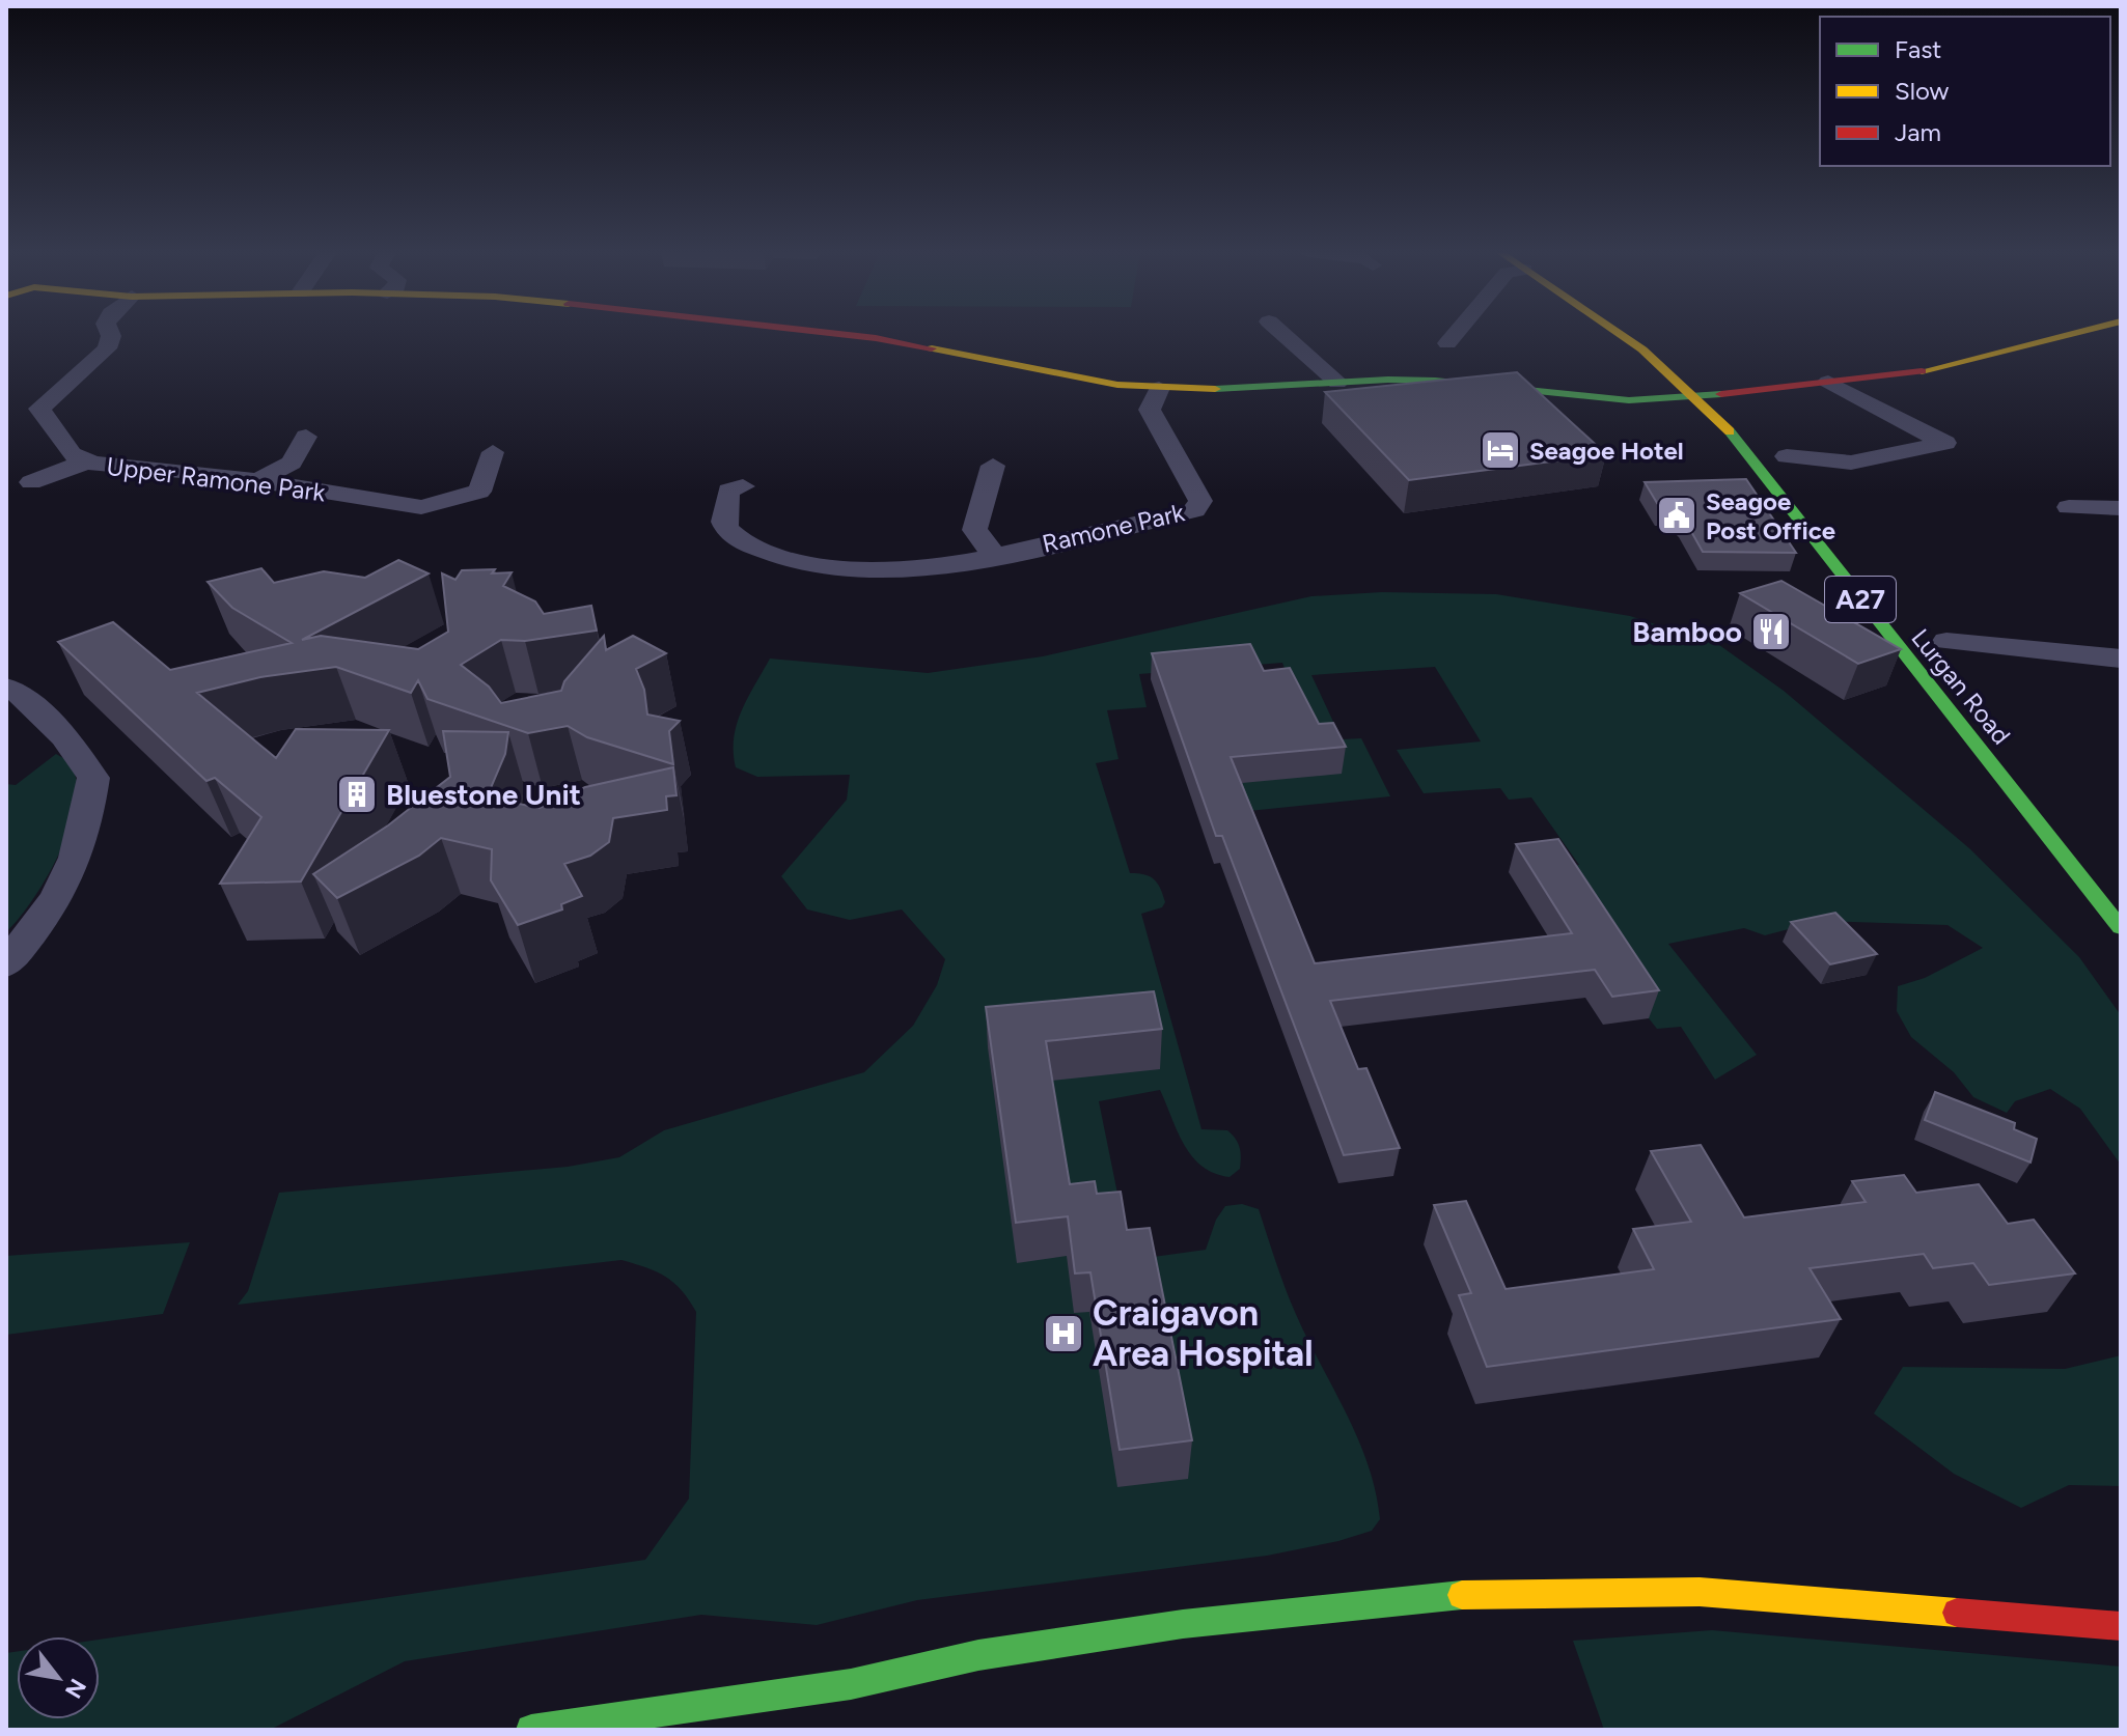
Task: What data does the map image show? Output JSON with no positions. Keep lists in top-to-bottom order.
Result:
{
  "streets": {
    "street": [
      "Upper Ramone Park",
      "Ramone Park",
      "A27",
      "Lurgan Road"
    ]
  },
  "places": {
    "hotel": ["Seagoe Hotel"],
    "public building": ["Seagoe Post Office"],
    "restaurant": ["Bamboo"],
    "building": ["Bluestone Unit"],
    "hospital": ["Craigavon Area Hospital"]
  },
  "legend": ["Fast", "Slow", "Jam"],
  "north": "bottom right"
}
